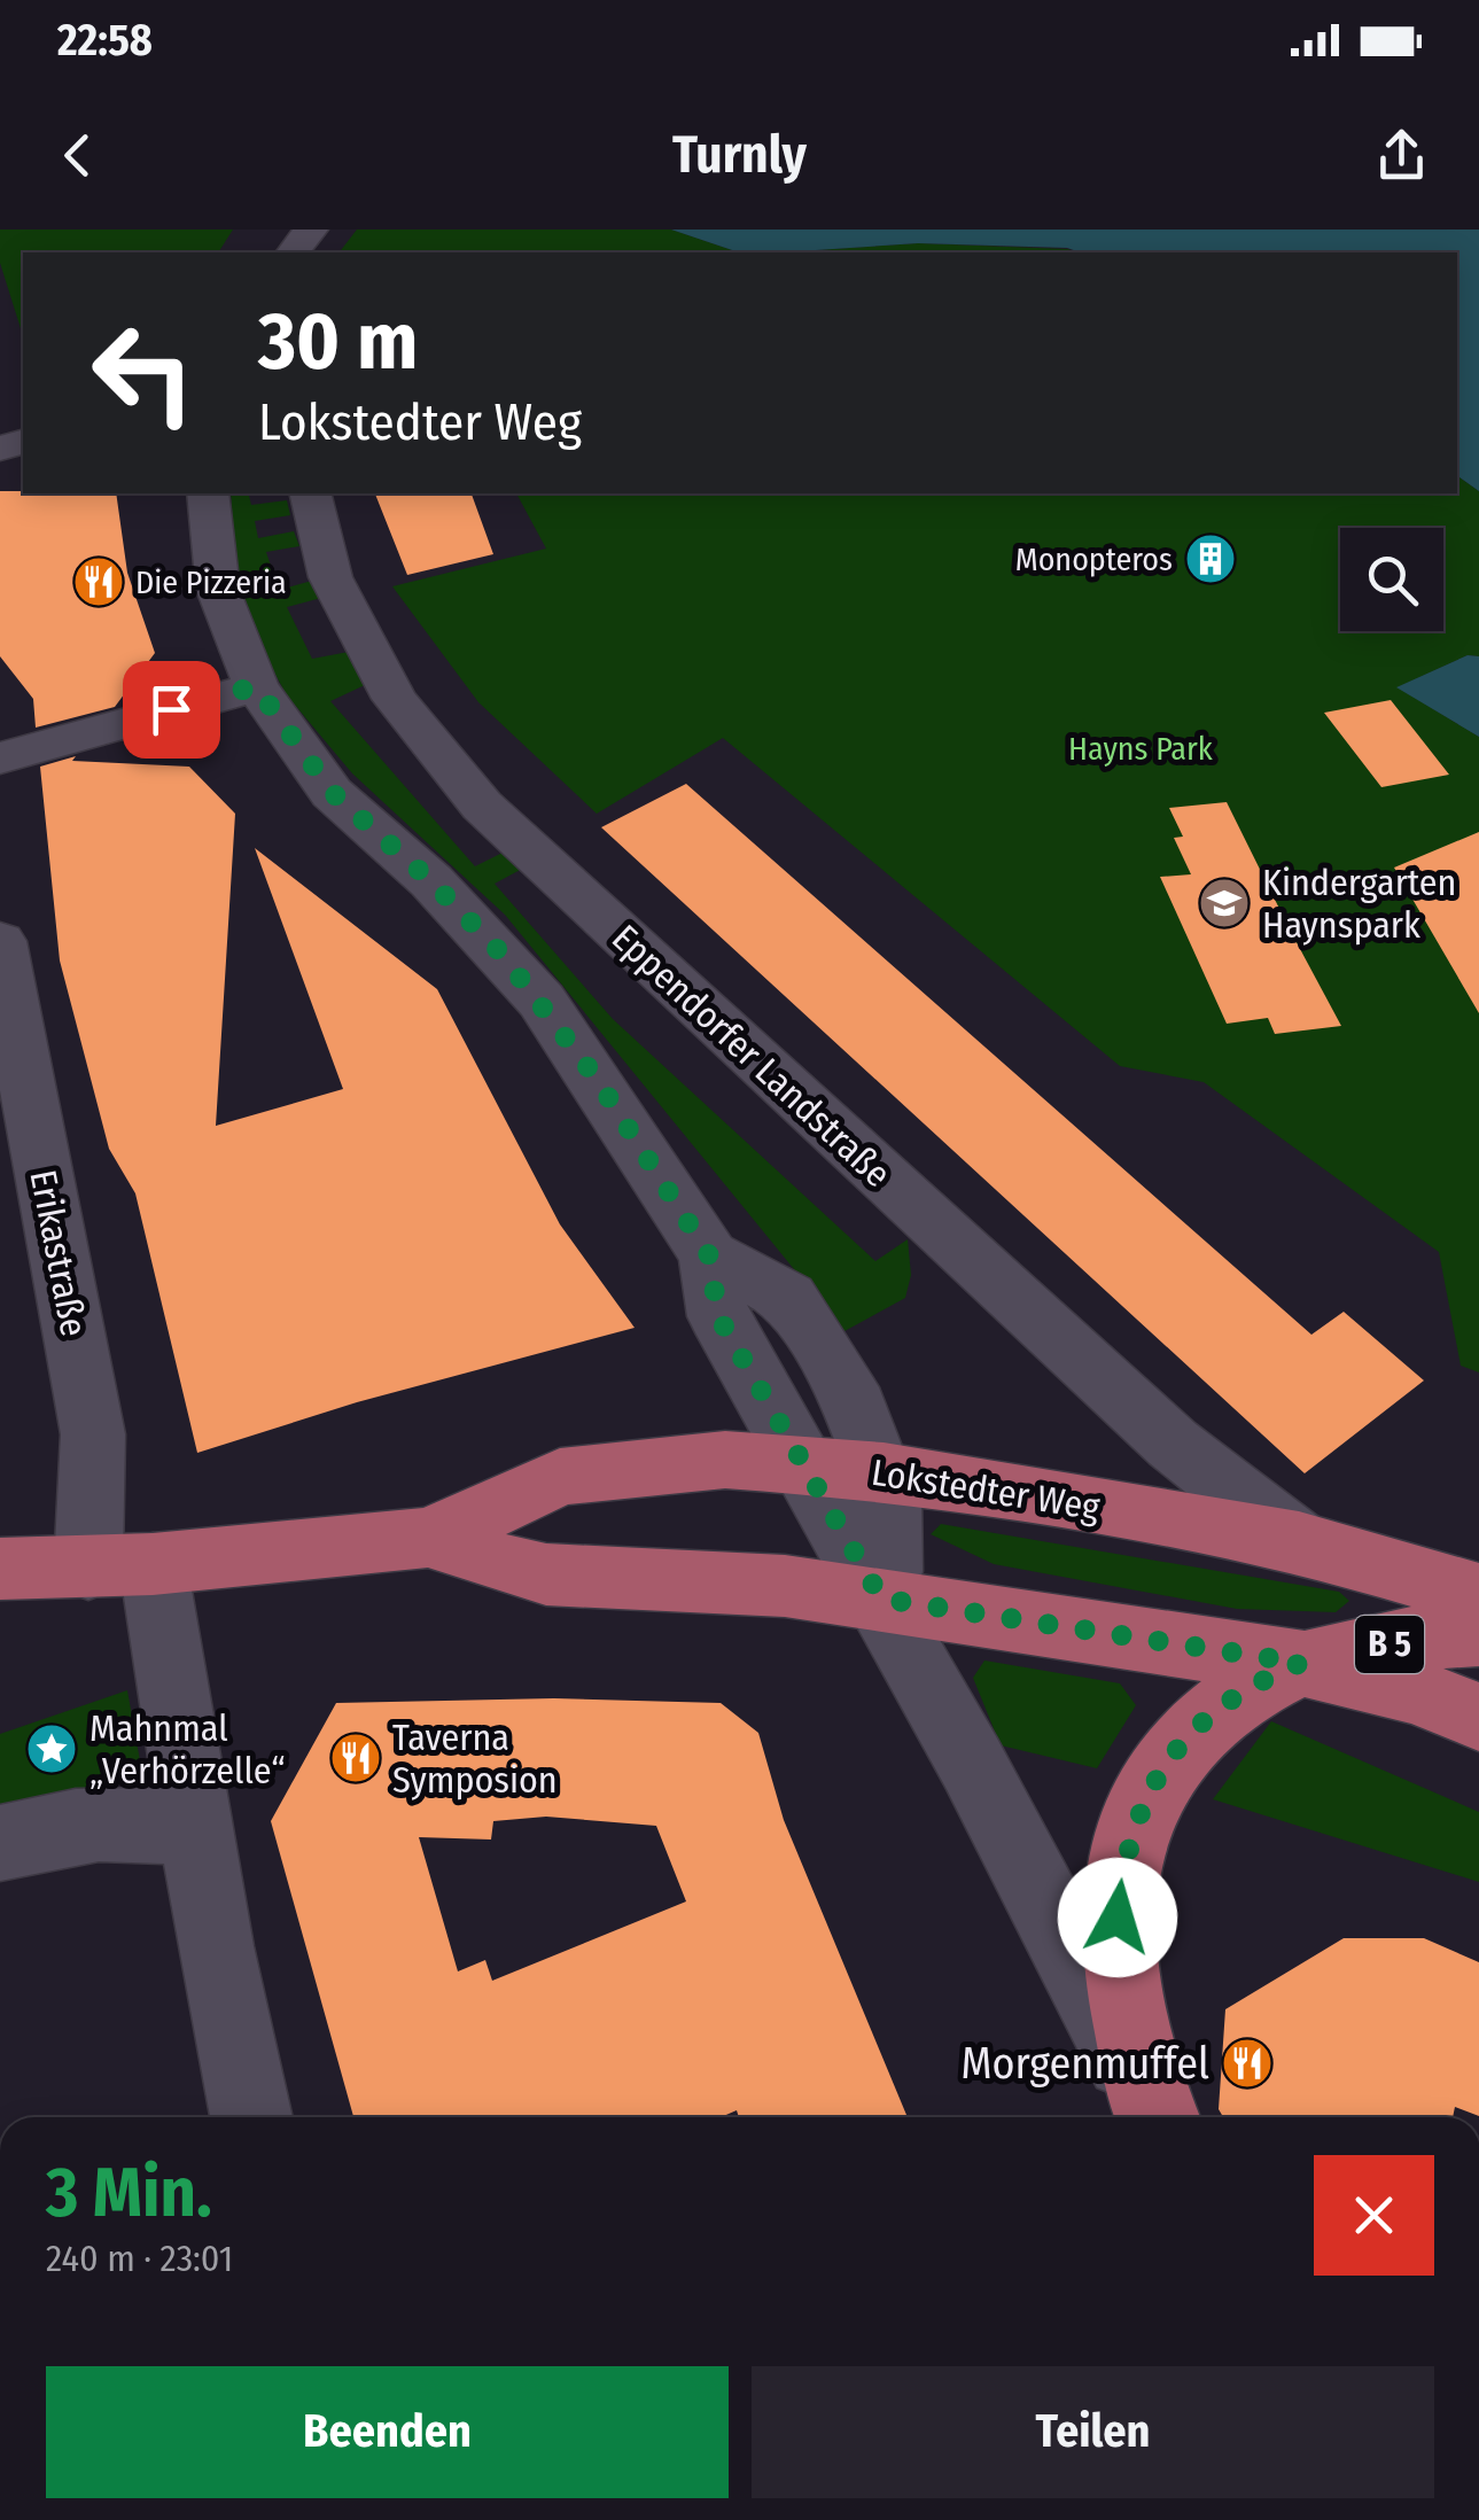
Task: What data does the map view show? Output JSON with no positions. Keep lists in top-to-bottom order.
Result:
{
  "streets": {
    "main road": ["Lokstedter Weg", "B 5"],
    "street": ["Eppendorfer Landstraße", "Erikastraße"]
  },
  "crossings": [
    ["Eppendorfer Landstraße", "Lokstedter Weg"],
    ["Erikastraße", "Lokstedter Weg"],
    ["Lokstedter Weg", "B 5"]
  ],
  "parks": ["Hayns Park"],
  "places": {
    "building": ["Monopteros"],
    "restaurant": ["Die Pizzeria", "Taverna Symposion", "Morgenmuffel"],
    "school or university": ["Kindergarten Haynspark"],
    "place": ["Mahnmal „Verhörzelle“"]
  },
  "page": {
    "status": "22:58",
    "header": "Turnly",
    "turn": ["30 m", "Lokstedter Weg"],
    "heading": ["3 Min.", "240 m · 23:01"],
    "buttons": ["Beenden", "Teilen"]
  }
}
